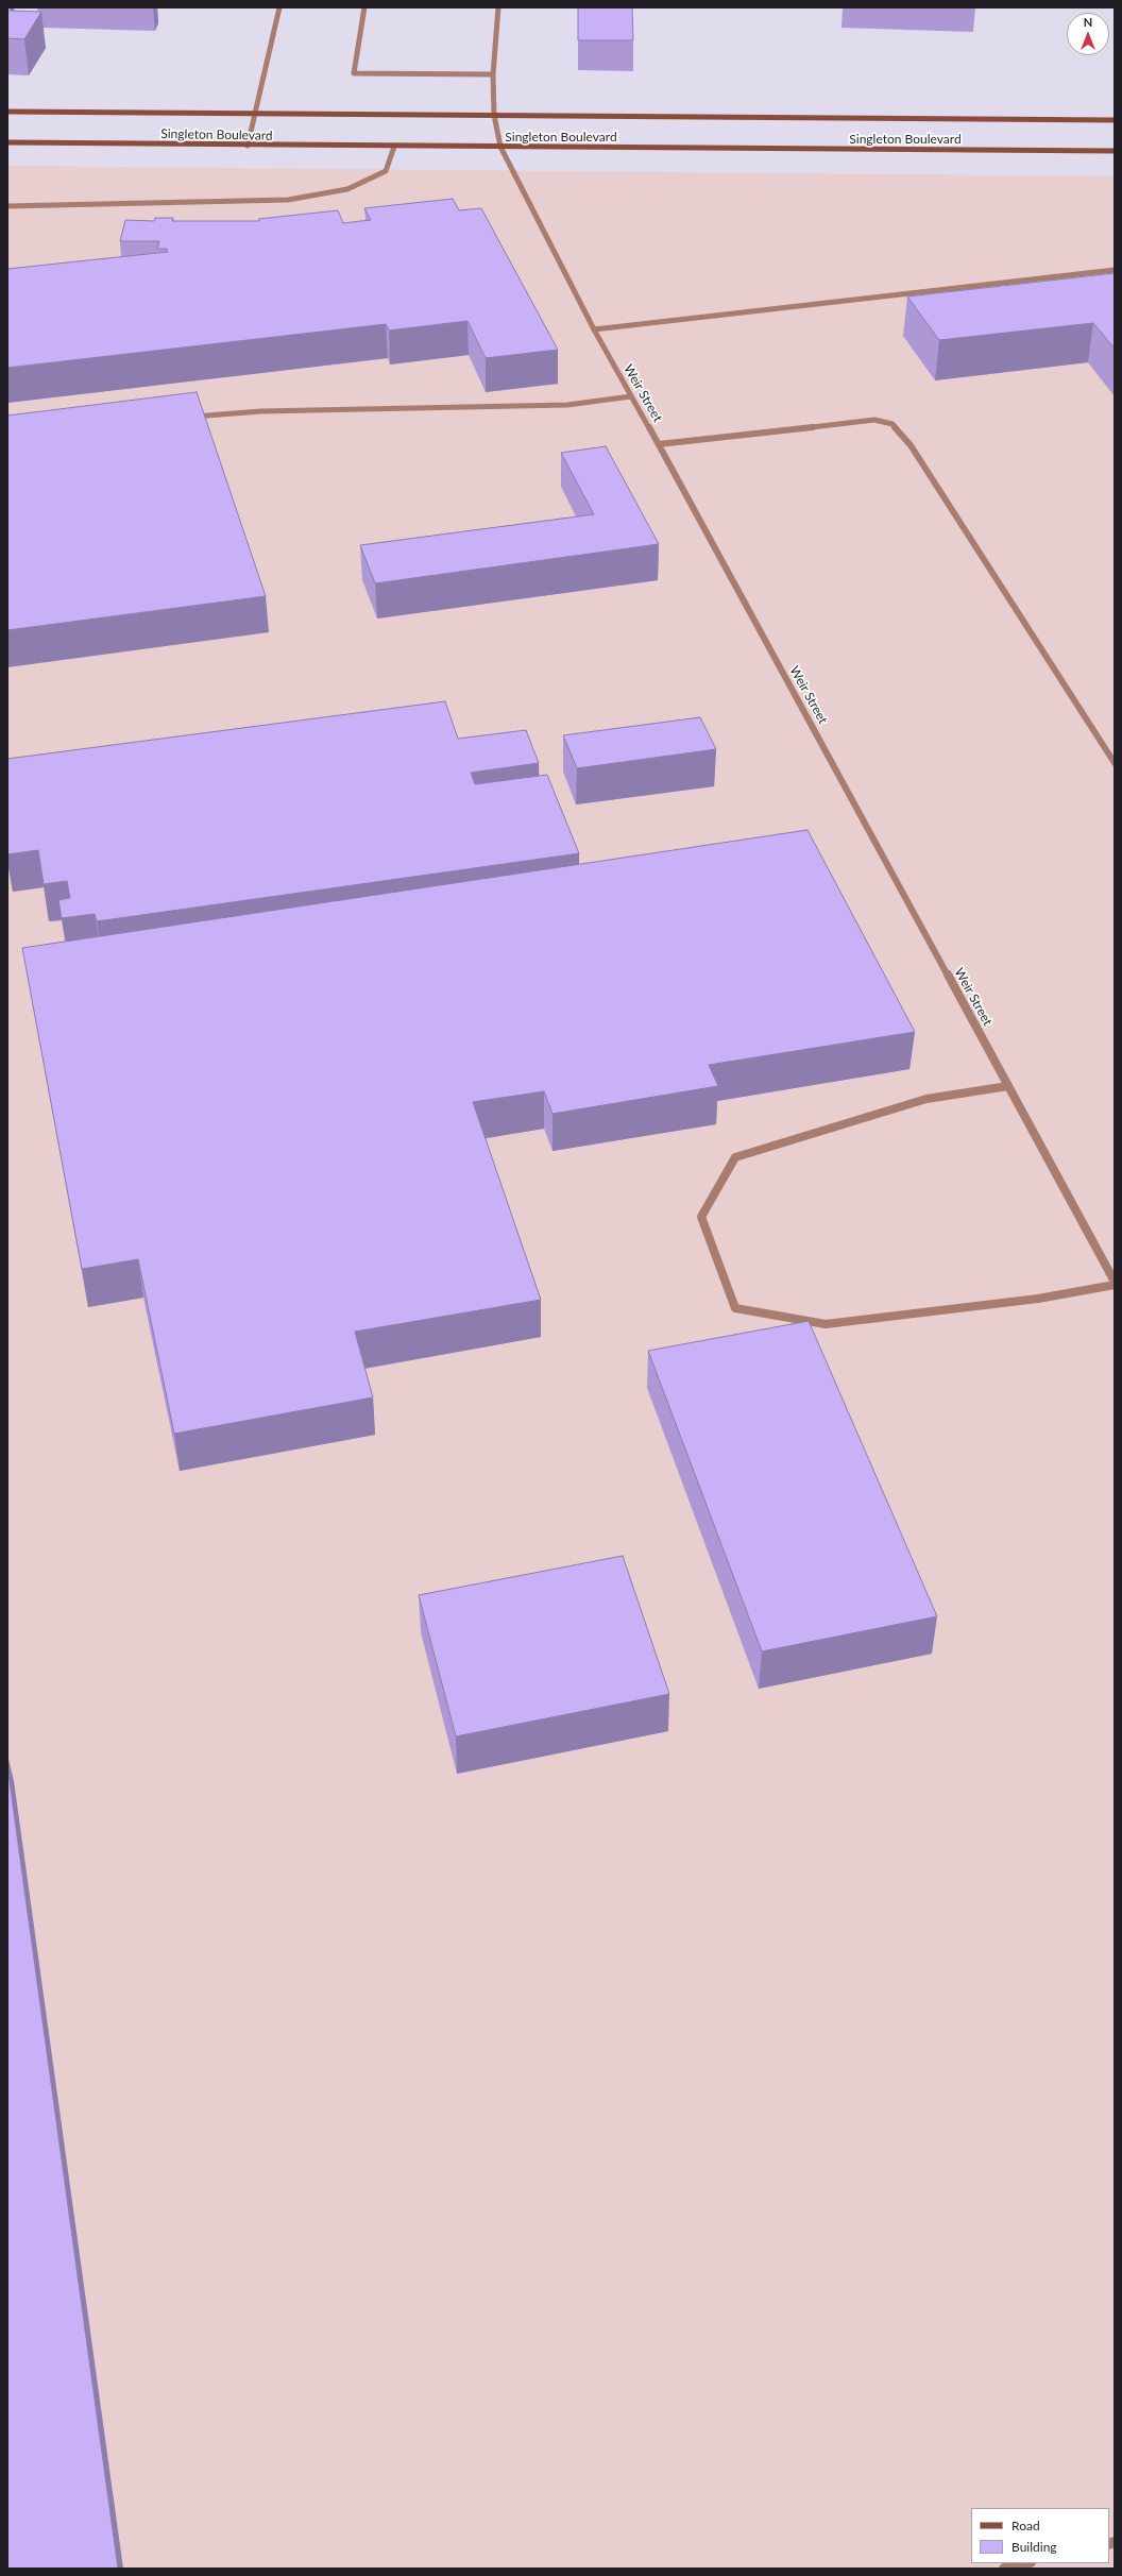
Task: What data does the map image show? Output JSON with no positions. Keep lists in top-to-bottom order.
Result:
{
  "streets": {
    "main road": ["Singleton Boulevard"],
    "street": ["Weir Street"]
  },
  "crossings": [
    ["Singleton Boulevard", "Weir Street"]
  ],
  "legend": ["Road", "Building"],
  "north": "top"
}
